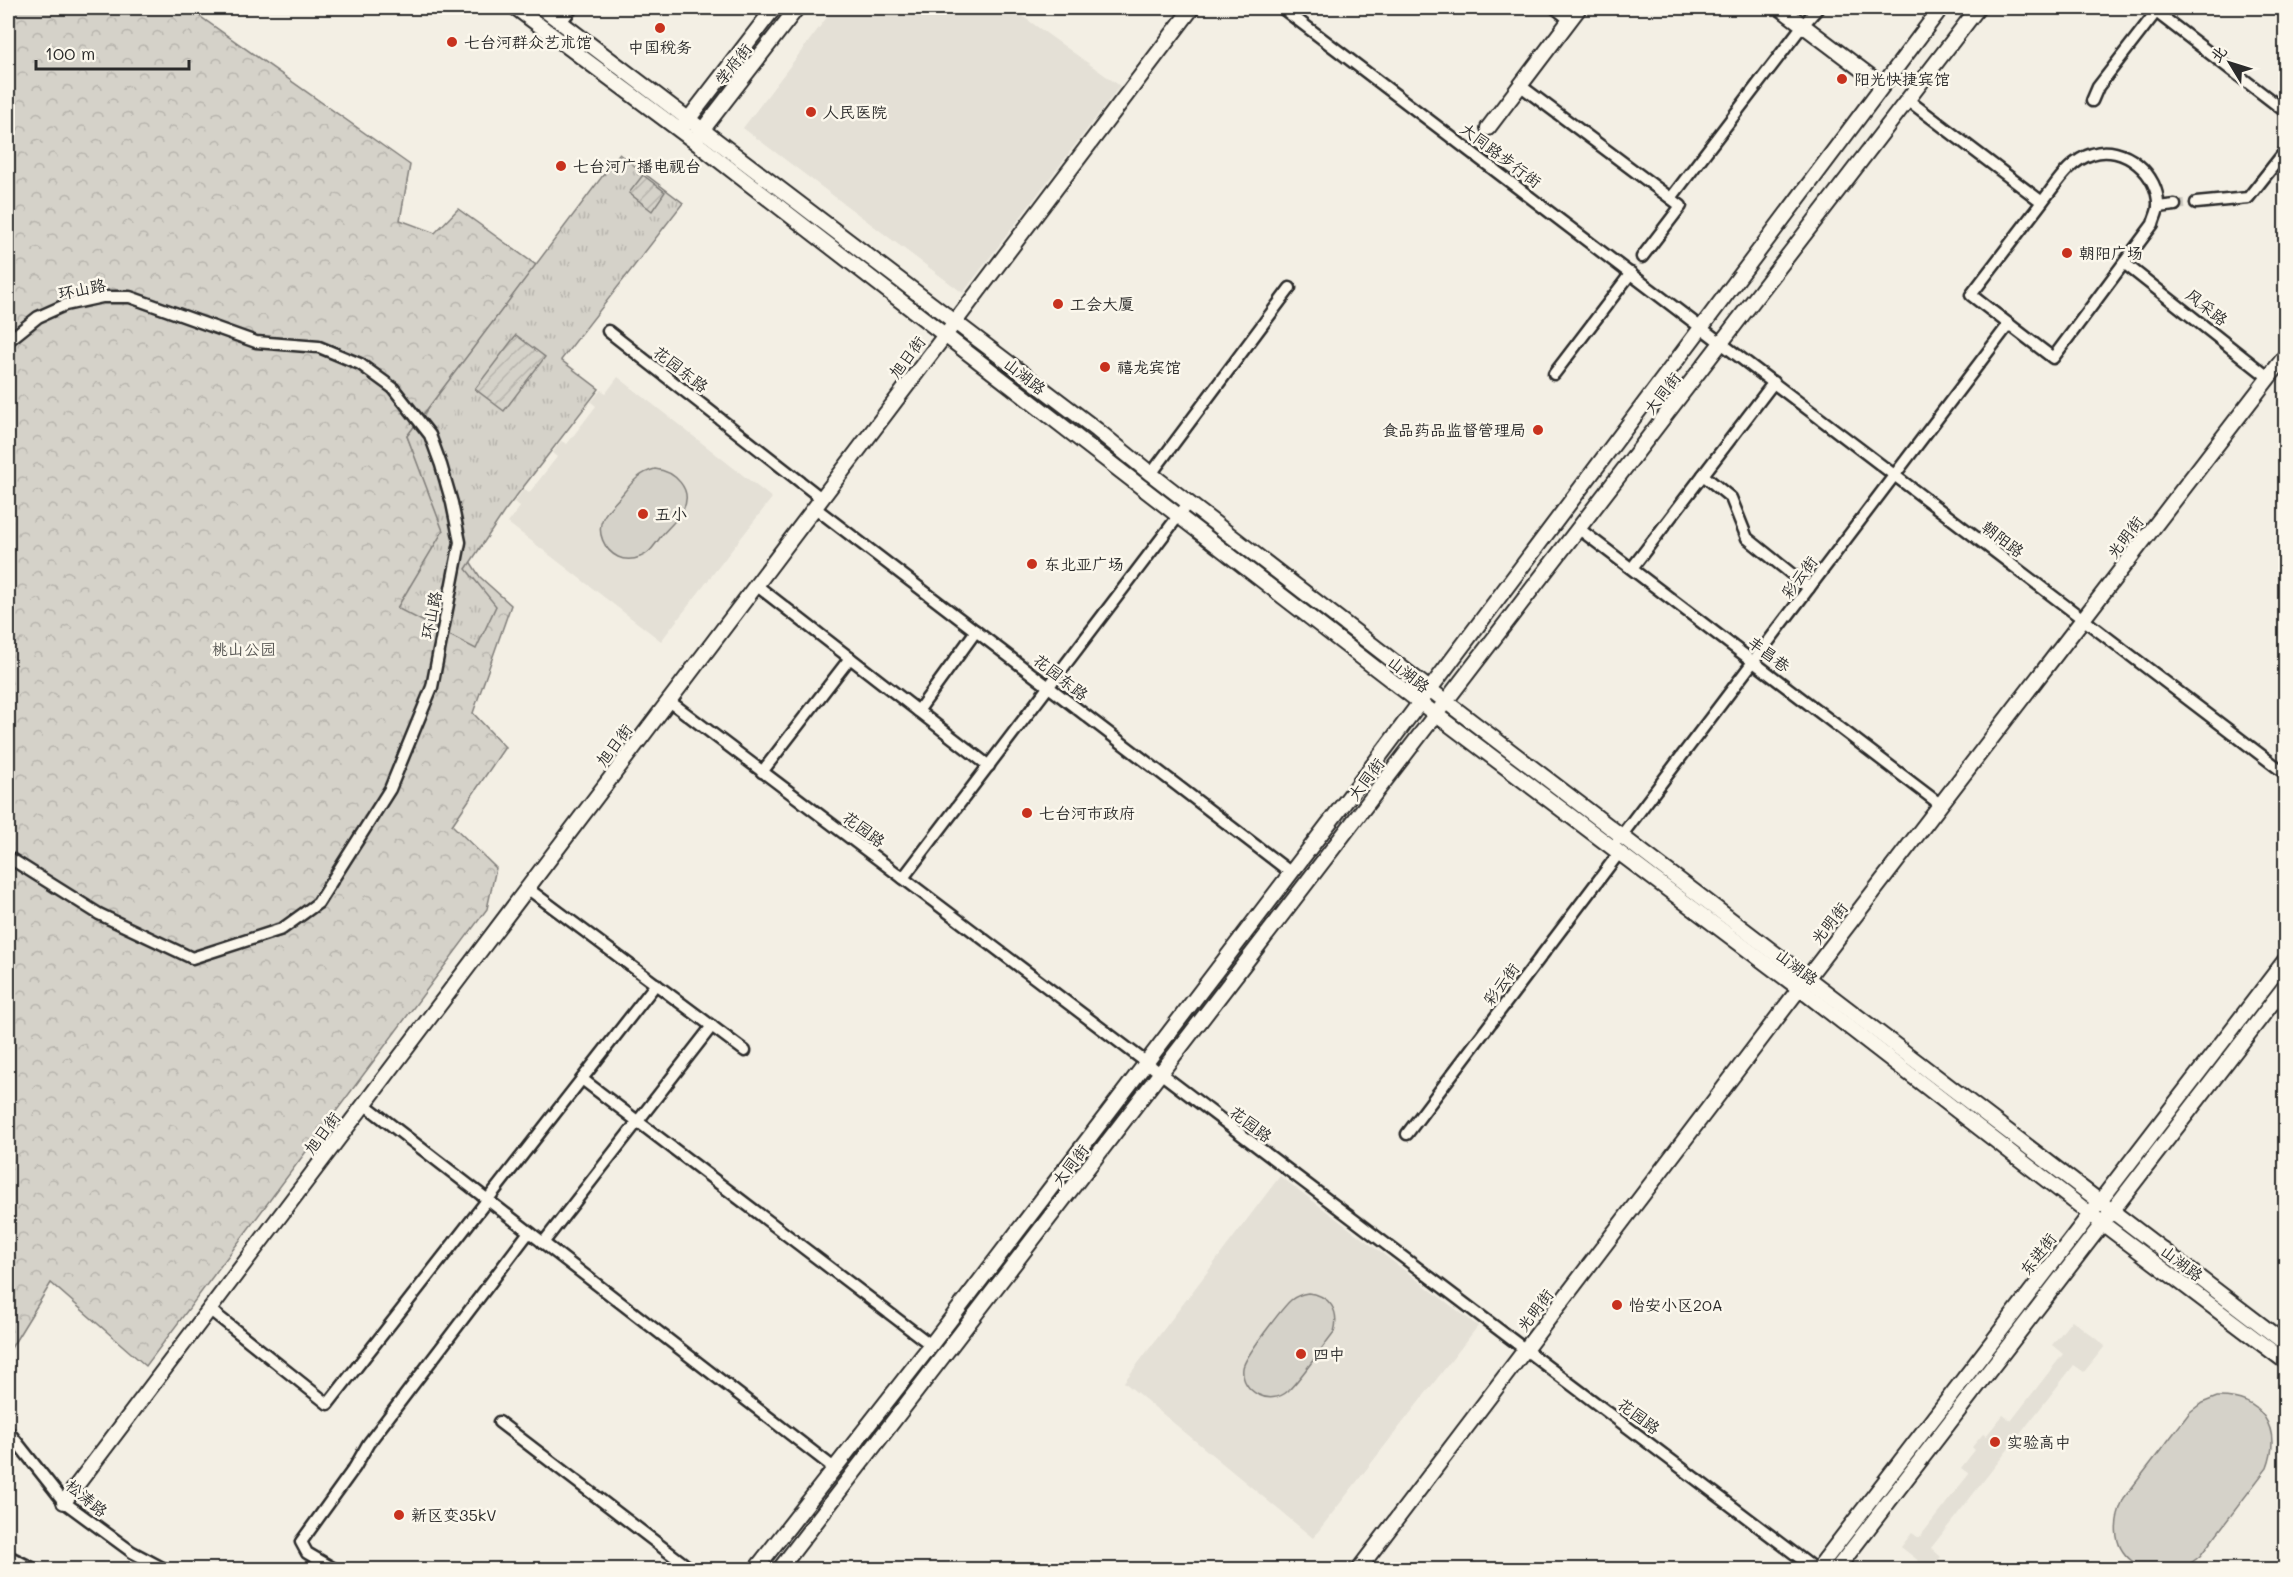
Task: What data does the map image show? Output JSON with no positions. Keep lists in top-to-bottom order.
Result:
{
  "streets": {
    "main road": [
      "学府街",
      "旭日街",
      "山湖路",
      "大同街",
      "光明街",
      "东进街"
    ],
    "street": [
      "大同路步行街",
      "环山路",
      "风采路",
      "花园东路",
      "朝阳路",
      "彩云街",
      "丰昌巷",
      "花园路",
      "松涛路"
    ]
  },
  "crossings": [
    ["学府街", "山湖路"],
    ["大同路步行街", "大同街"],
    ["大同路步行街", "朝阳路"],
    ["风采路", "光明街"],
    ["旭日街", "花园东路"],
    ["旭日街", "山湖路"],
    ["旭日街", "花园路"],
    ["旭日街", "松涛路"],
    ["花园东路", "大同街"],
    ["山湖路", "大同街"],
    ["山湖路", "光明街"],
    ["山湖路", "彩云街"],
    ["山湖路", "东进街"],
    ["大同街", "朝阳路"],
    ["大同街", "丰昌巷"],
    ["大同街", "花园路"],
    ["光明街", "朝阳路"],
    ["光明街", "丰昌巷"],
    ["光明街", "花园路"],
    ["朝阳路", "彩云街"],
    ["彩云街", "丰昌巷"],
    ["花园路", "东进街"]
  ],
  "parks": ["桃山公园"],
  "places": [
    "中国税务",
    "七台河群众艺术馆",
    "阳光快捷宾馆",
    "人民医院",
    "七台河广播电视台",
    "朝阳广场",
    "工会大厦",
    "禧龙宾馆",
    "食品药品监督管理局",
    "五小",
    "东北亚广场",
    "七台河市政府",
    "怡安小区20A",
    "四中",
    "实验高中",
    "新区变35kV"
  ],
  "scale_bar": "100 m",
  "north": "top left"
}
